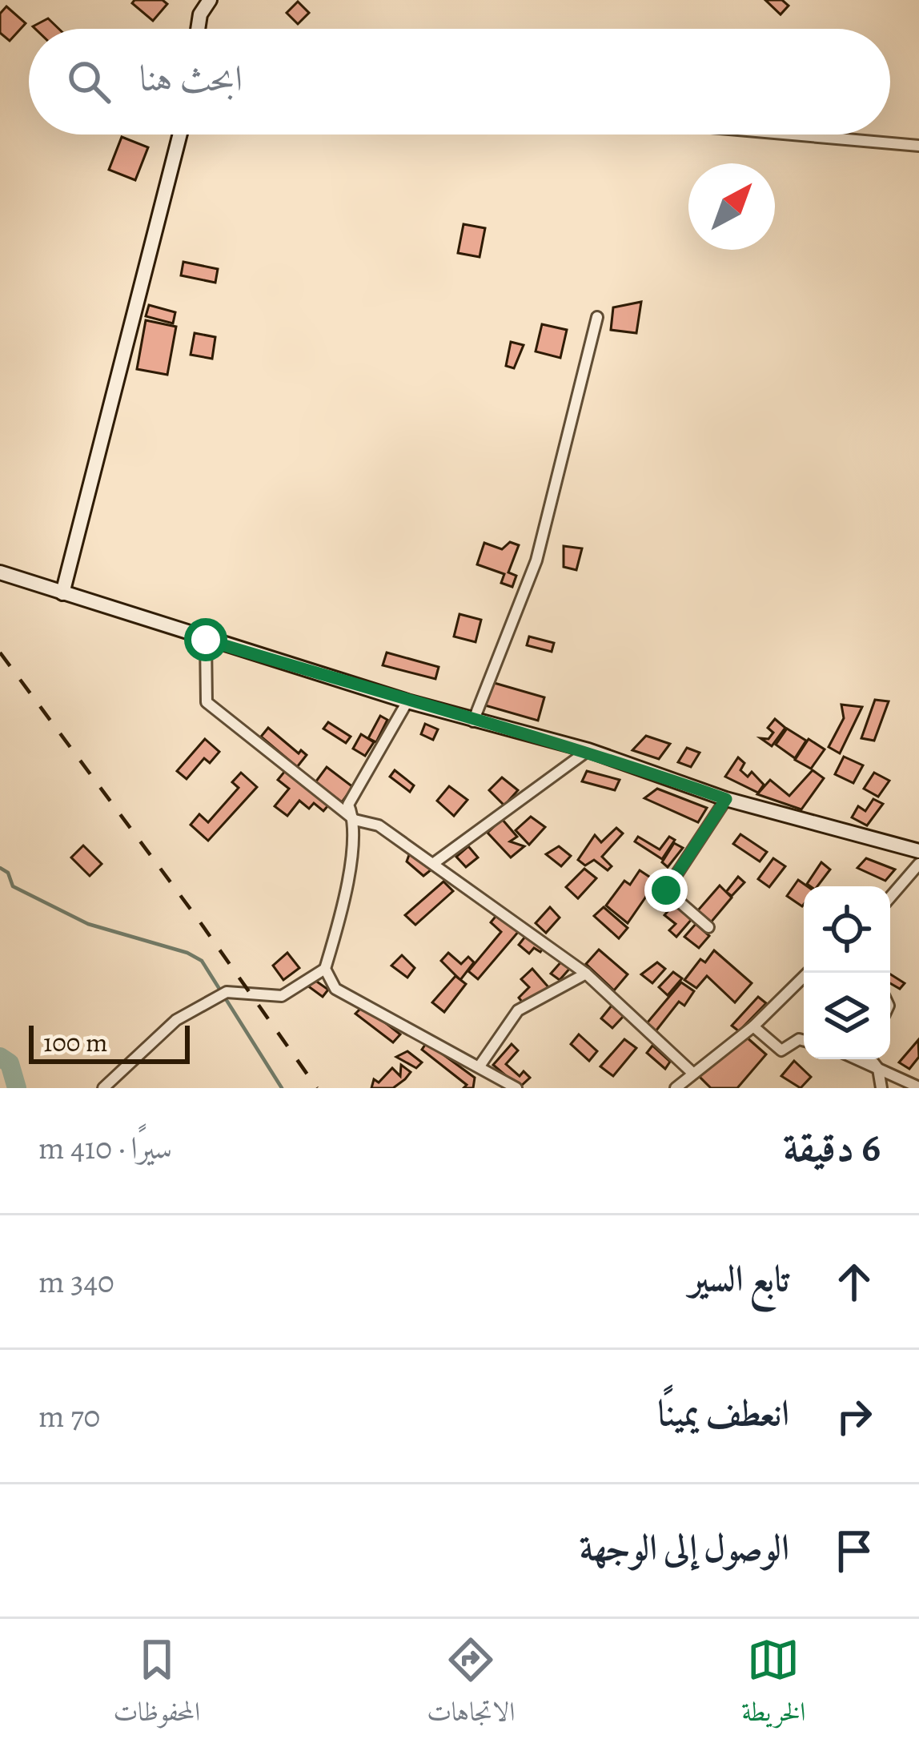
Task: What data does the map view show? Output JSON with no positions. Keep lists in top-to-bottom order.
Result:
{
  "scale_bar": "100 m",
  "north": "top right",
  "page": {
    "search": "ابحث هنا",
    "scale": "100 m",
    "heading": ["6 دقيقة", "سيرًا · 410 m"],
    "list": [
      ["تابع السير", "340 m"],
      ["انعطف يمينًا", "70 m"],
      "الوصول إلى الوجهة"
    ],
    "nav": ["الخريطة", "الاتجاهات", "المحفوظات"]
  }
}
